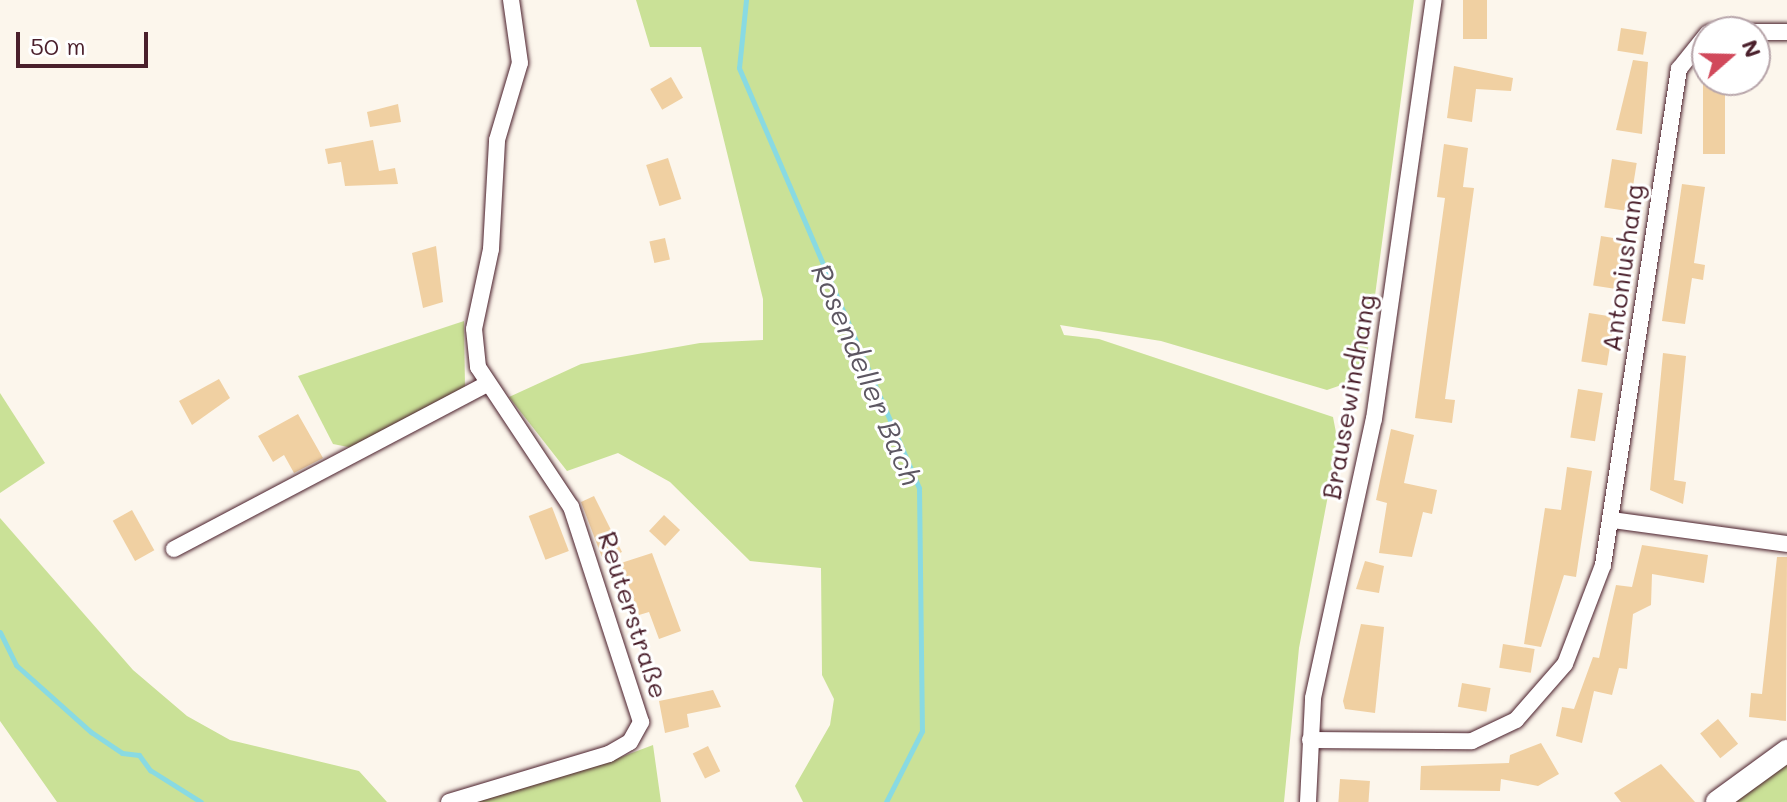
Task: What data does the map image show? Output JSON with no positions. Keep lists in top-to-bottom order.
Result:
{
  "streets": {
    "street": ["Antoniushang", "Brausewindhang", "Reuterstraße"]
  },
  "crossings": [
    ["Antoniushang", "Brausewindhang"]
  ],
  "water": ["Rosendeller Bach"],
  "scale_bar": "50 m",
  "north": "right"
}
